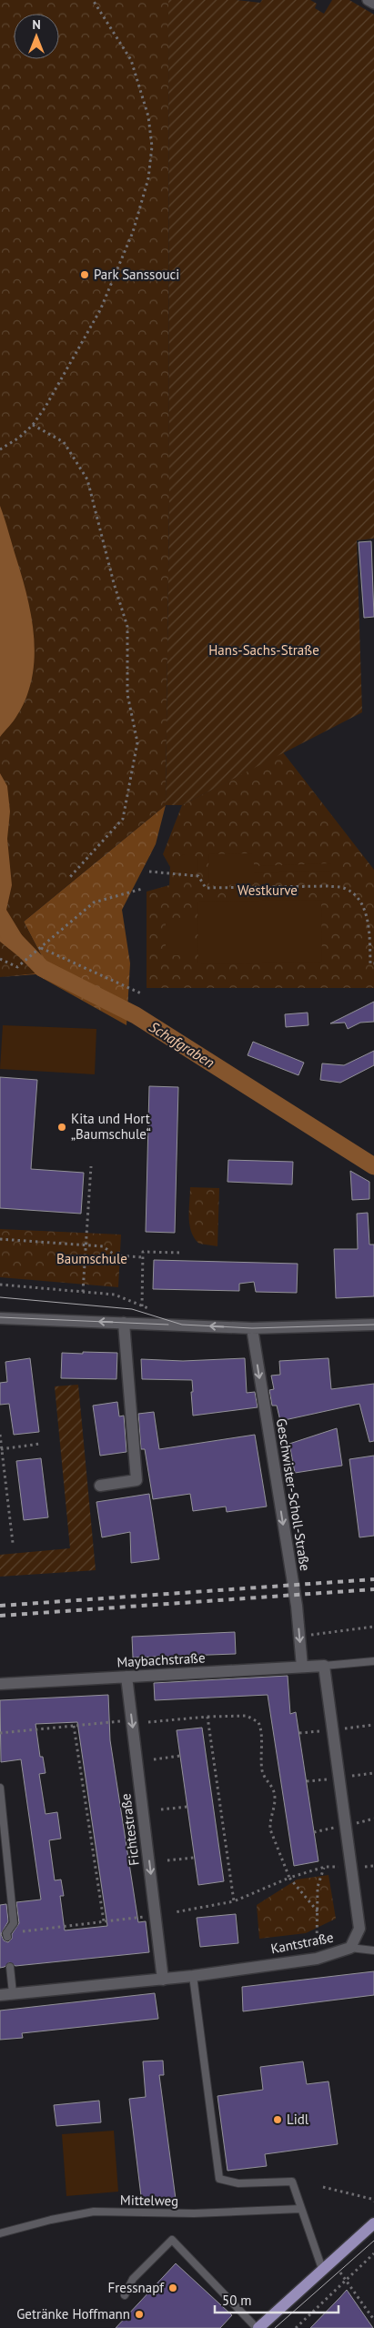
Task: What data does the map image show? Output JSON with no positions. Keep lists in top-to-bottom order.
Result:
{
  "streets": {
    "street": [
      "Geschwister-Scholl-Straße",
      "Maybachstraße",
      "Fichtestraße",
      "Kantstraße"
    ],
    "lane": ["Mittelweg"]
  },
  "crossings": [
    ["Geschwister-Scholl-Straße", "Maybachstraße"],
    ["Maybachstraße", "Fichtestraße"],
    ["Maybachstraße", "Kantstraße"],
    ["Fichtestraße", "Kantstraße"]
  ],
  "one_way": ["Geschwister-Scholl-Straße", "Fichtestraße"],
  "water": ["Schafgraben"],
  "parks": ["Hans-Sachs-Straße", "Westkurve", "Baumschule"],
  "places": [
    "Park Sanssouci",
    "Kita und Hort „Baumschule“",
    "Lidl",
    "Fressnapf",
    "Getränke Hoffmann"
  ],
  "scale_bar": "50 m",
  "north": "top"
}
